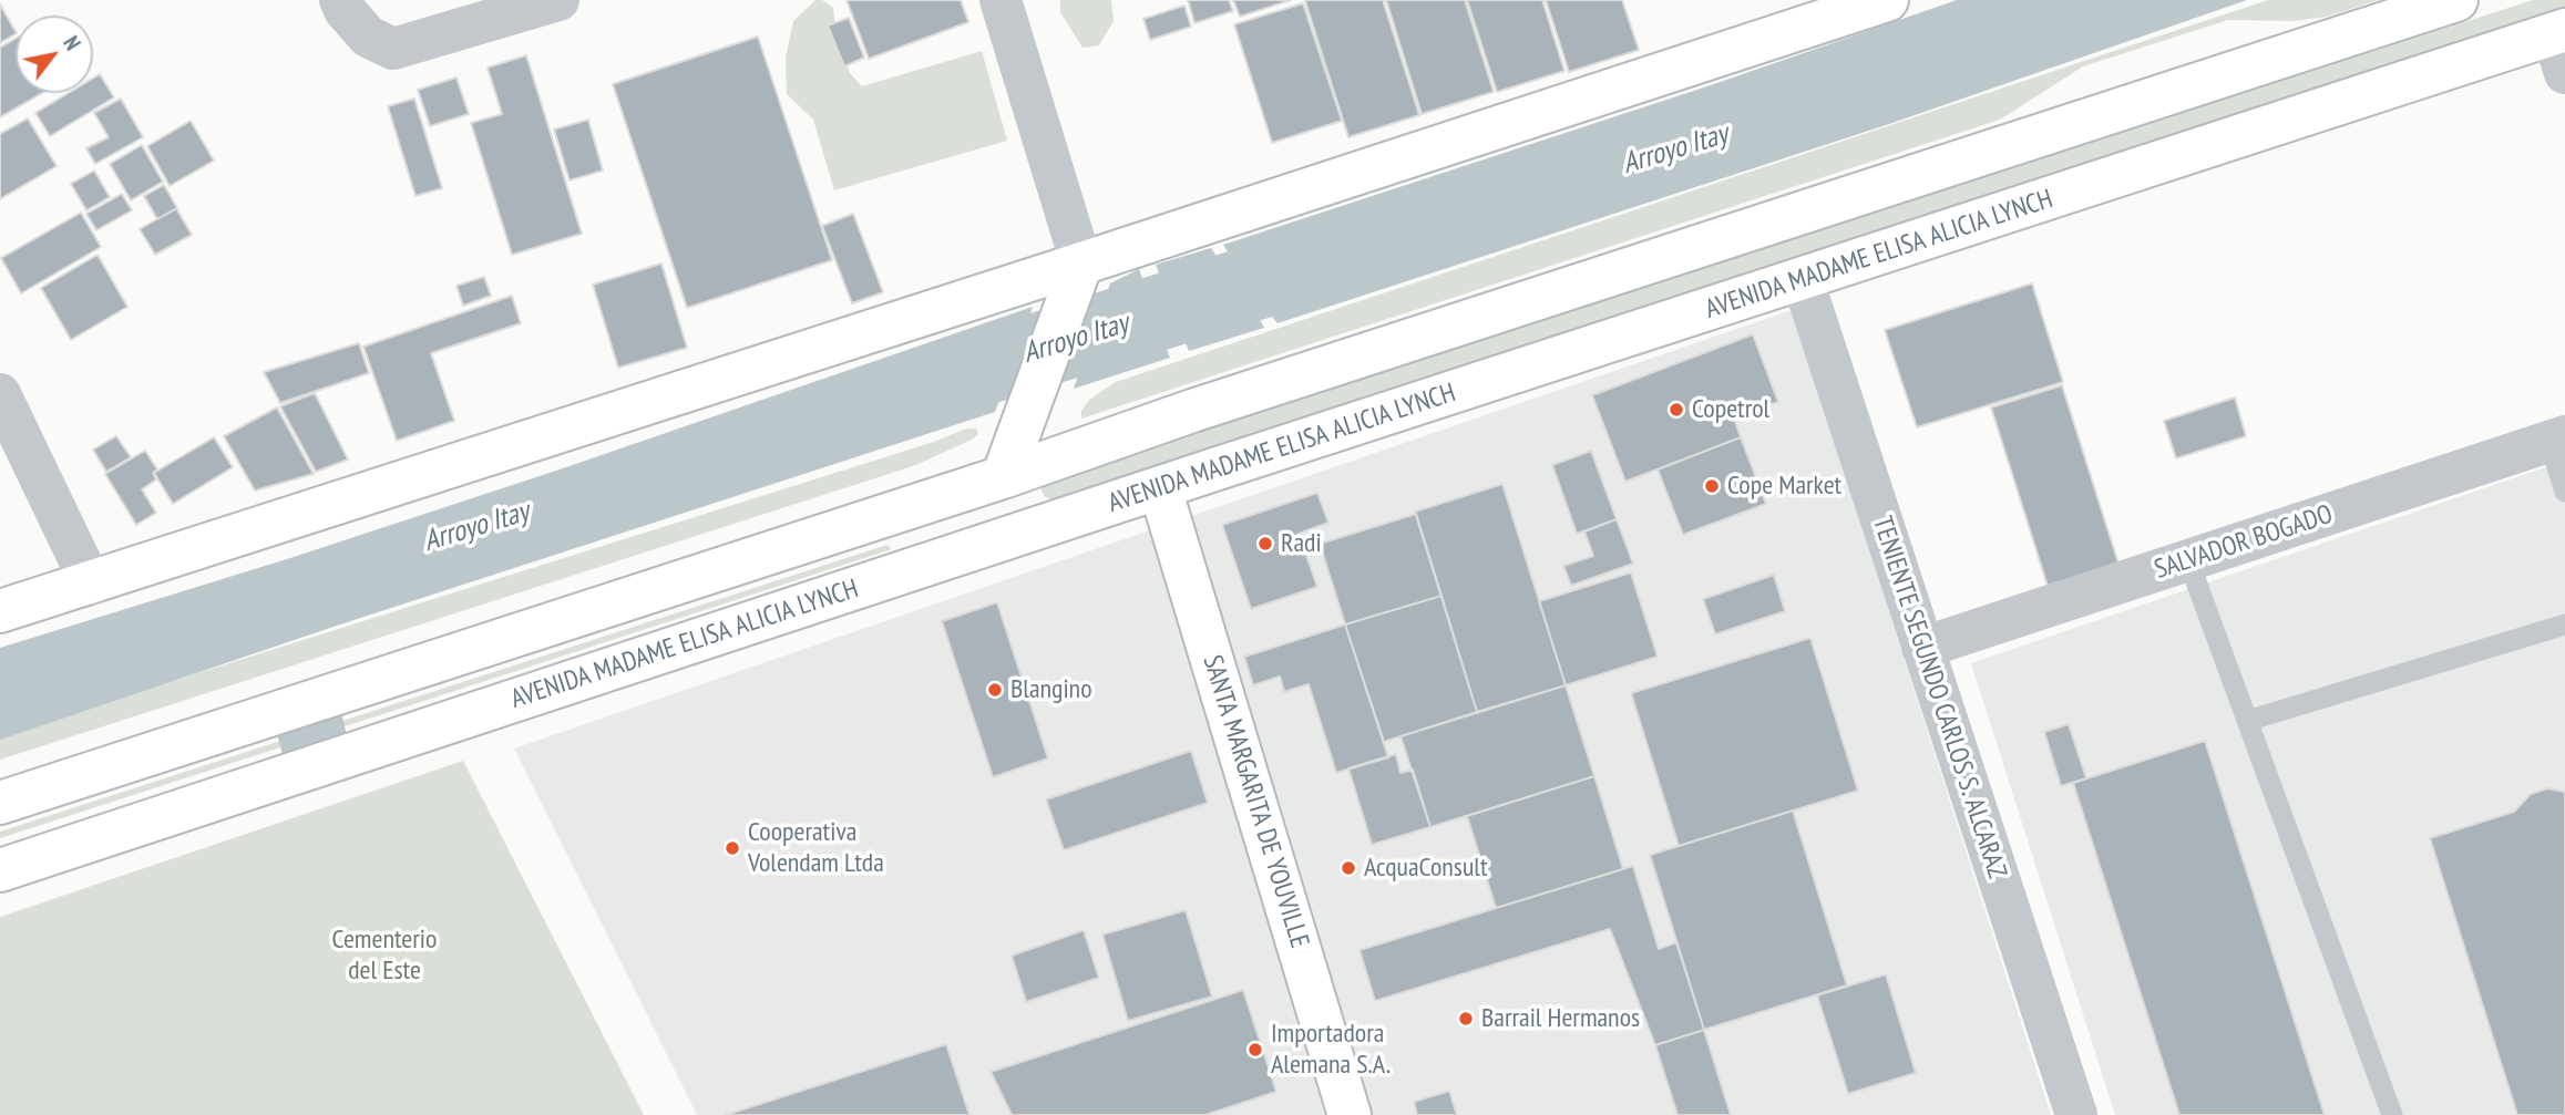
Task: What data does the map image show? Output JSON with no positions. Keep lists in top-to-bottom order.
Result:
{
  "streets": {
    "main road": ["AVENIDA MADAME ELISA ALICIA LYNCH", "SANTA MARGARITA DE YOUVILLE"],
    "street": ["SALVADOR BOGADO", "TENIENTE SEGUNDO CARLOS S. ALCARAZ"]
  },
  "crossings": [
    ["AVENIDA MADAME ELISA ALICIA LYNCH", "TENIENTE SEGUNDO CARLOS S. ALCARAZ"],
    ["AVENIDA MADAME ELISA ALICIA LYNCH", "SANTA MARGARITA DE YOUVILLE"],
    ["SALVADOR BOGADO", "TENIENTE SEGUNDO CARLOS S. ALCARAZ"]
  ],
  "water": ["Arroyo Itay"],
  "parks": ["Cementerio del Este"],
  "places": [
    "Copetrol",
    "Cope Market",
    "Radi",
    "Blangino",
    "Cooperativa Volendam Ltda",
    "AcquaConsult",
    "Barrail Hermanos",
    "Importadora Alemana S.A."
  ],
  "north": "top right"
}
